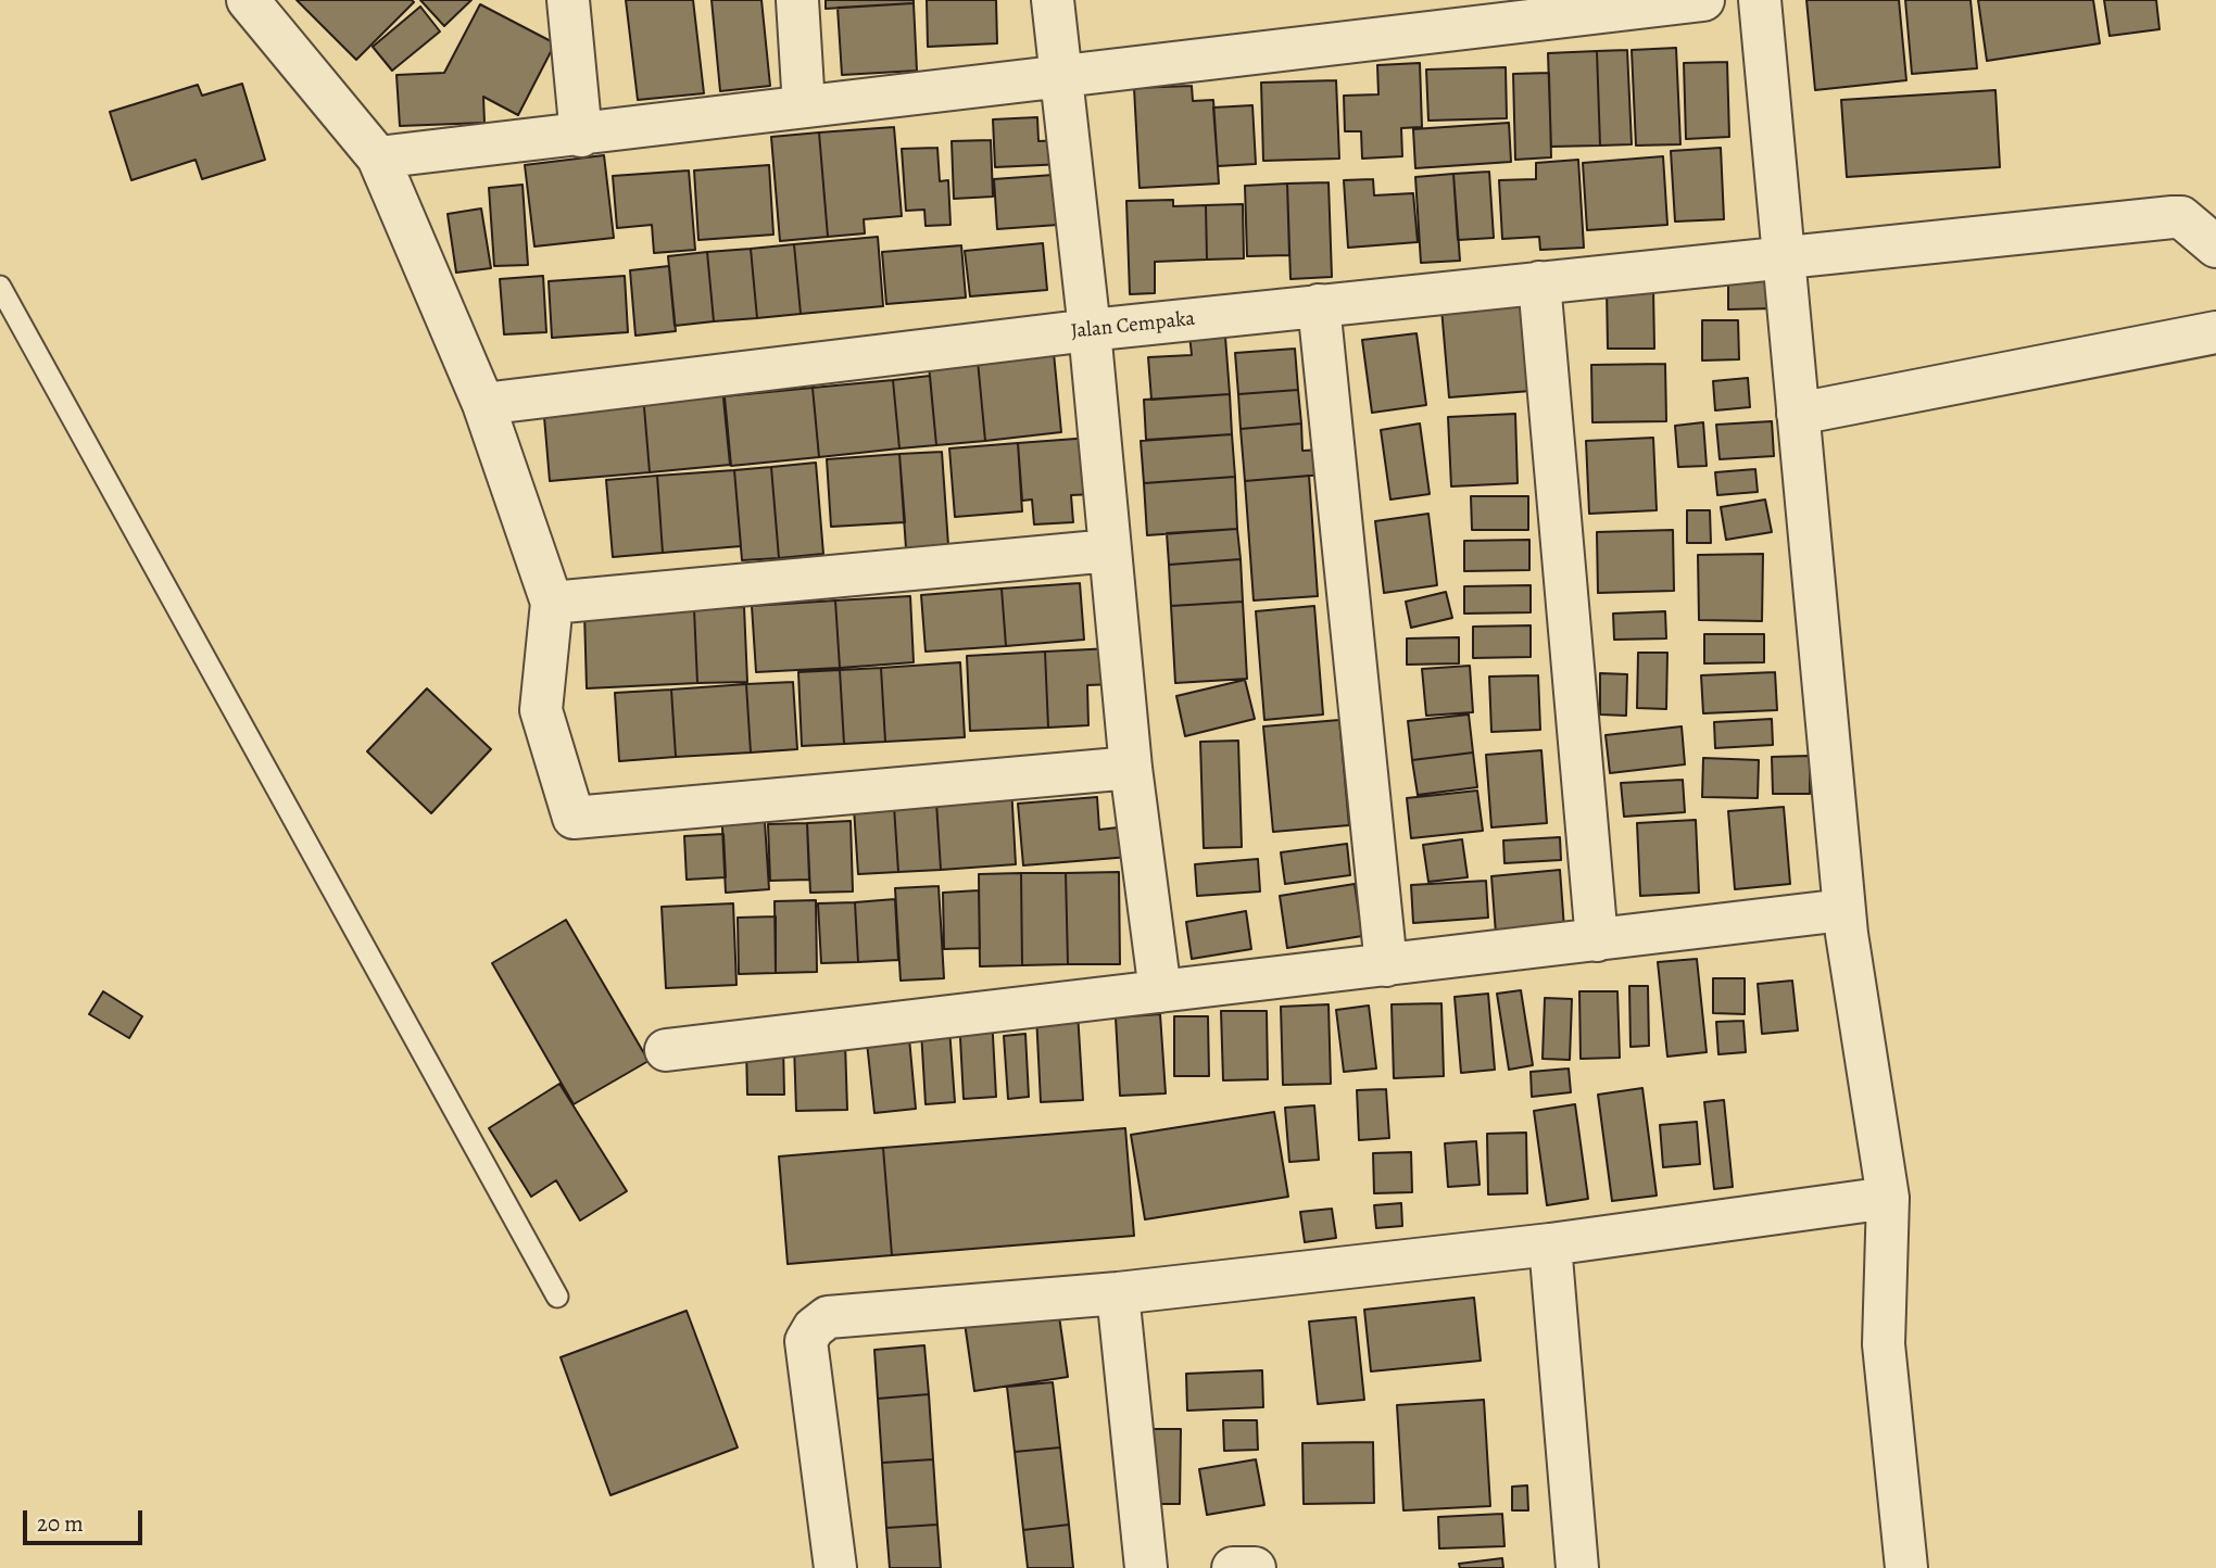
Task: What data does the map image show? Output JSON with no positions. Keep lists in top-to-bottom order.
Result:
{
  "streets": {
    "street": ["Jalan Cempaka"]
  },
  "scale_bar": "20 m"
}
